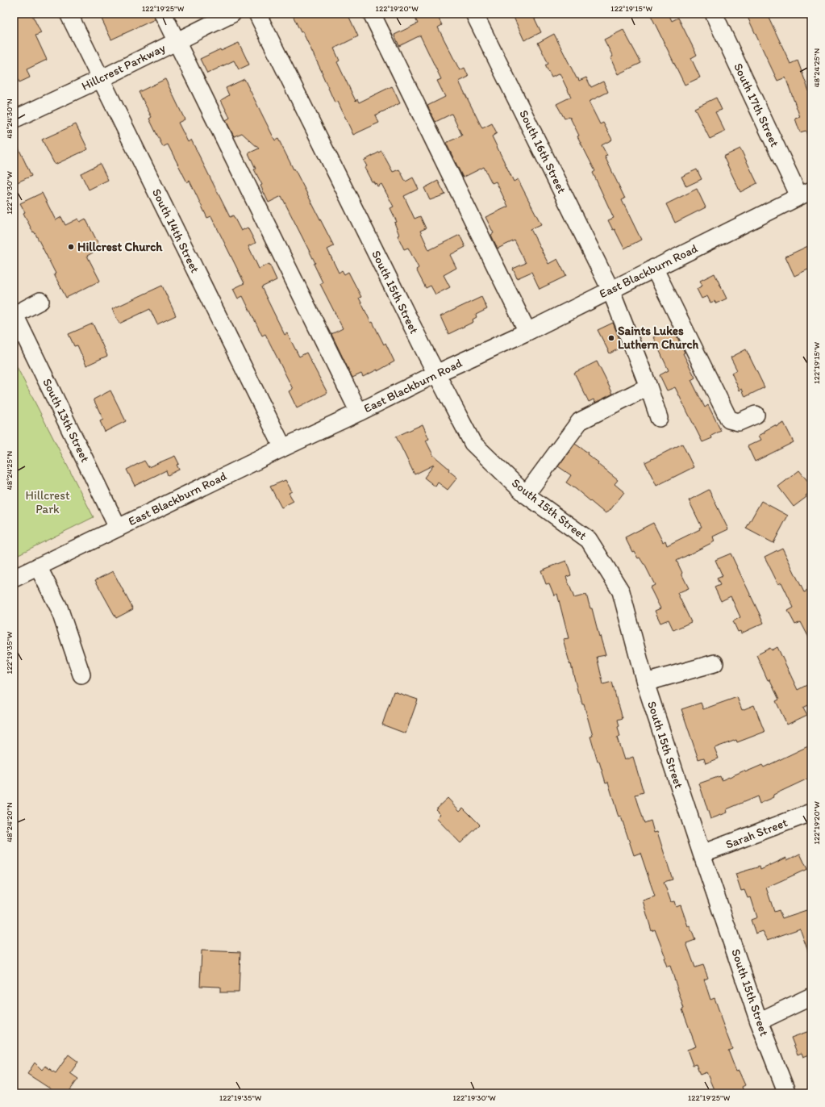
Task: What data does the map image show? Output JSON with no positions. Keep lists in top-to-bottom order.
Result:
{
  "streets": {
    "street": [
      "Hillcrest Parkway",
      "South 17th Street",
      "South 16th Street",
      "South 14th Street",
      "East Blackburn Road",
      "South 15th Street",
      "South 13th Street",
      "Sarah Street"
    ]
  },
  "crossings": [
    ["Hillcrest Parkway", "South 14th Street"],
    ["South 17th Street", "East Blackburn Road"],
    ["South 16th Street", "East Blackburn Road"],
    ["South 14th Street", "East Blackburn Road"],
    ["East Blackburn Road", "South 15th Street"],
    ["East Blackburn Road", "South 13th Street"],
    ["South 15th Street", "Sarah Street"]
  ],
  "parks": ["Hillcrest Park"],
  "places": ["Hillcrest Church", "Saints Lukes Luthern Church"],
  "coordinates": [
    "122°19'25\"W",
    "122°19'20\"W",
    "122°19'15\"W",
    "48°24'25\"N",
    "48°24'30\"N",
    "122°19'30\"W",
    "122°19'35\"W",
    "48°24'20\"N"
  ]
}
